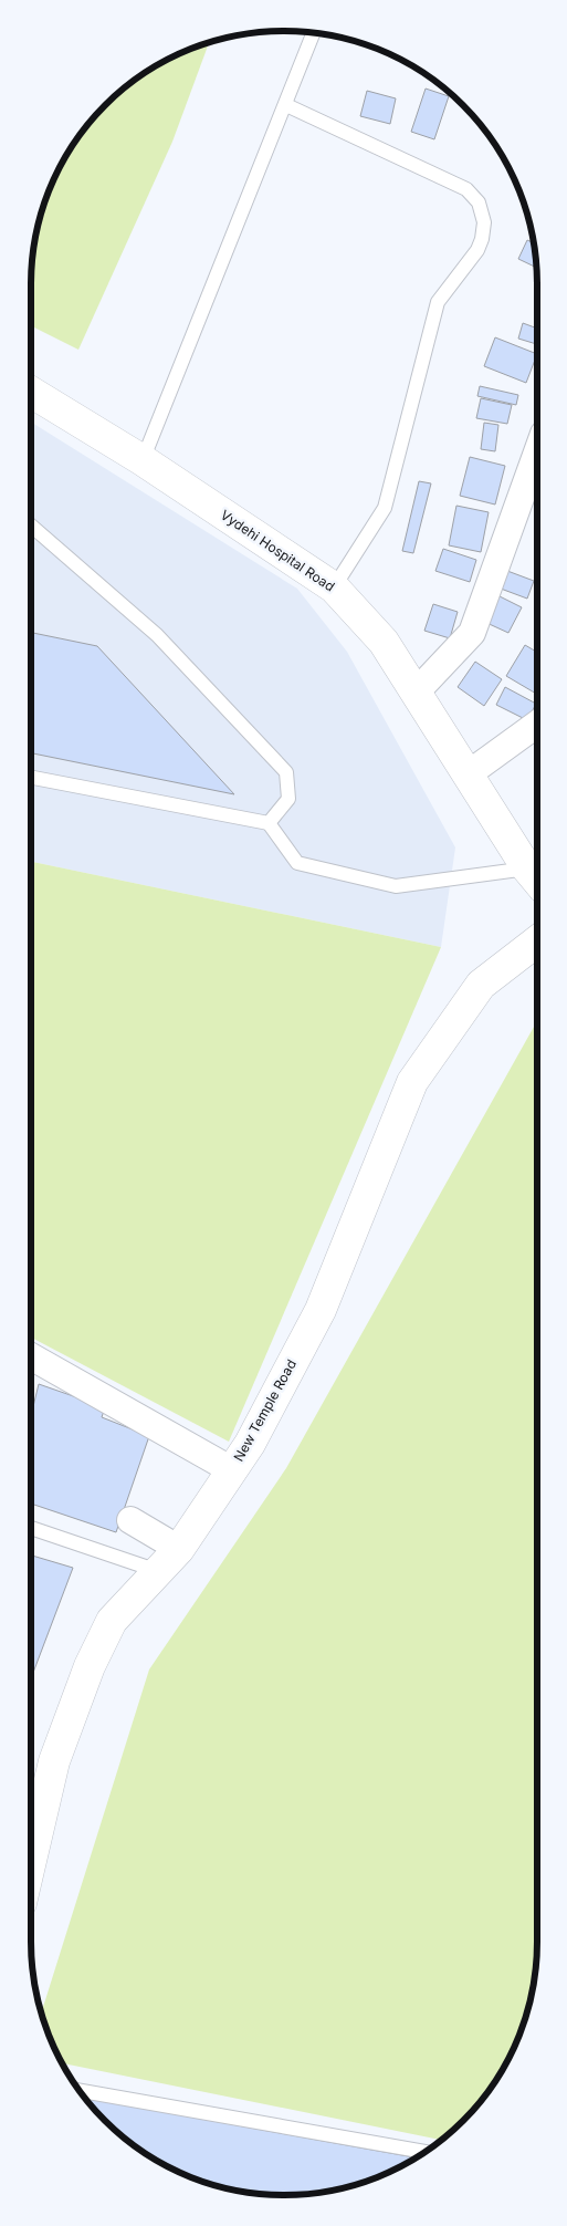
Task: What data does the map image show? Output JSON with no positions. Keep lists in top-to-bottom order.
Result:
{
  "streets": {
    "street": ["Vydehi Hospital Road", "New Temple Road"]
  }
}
